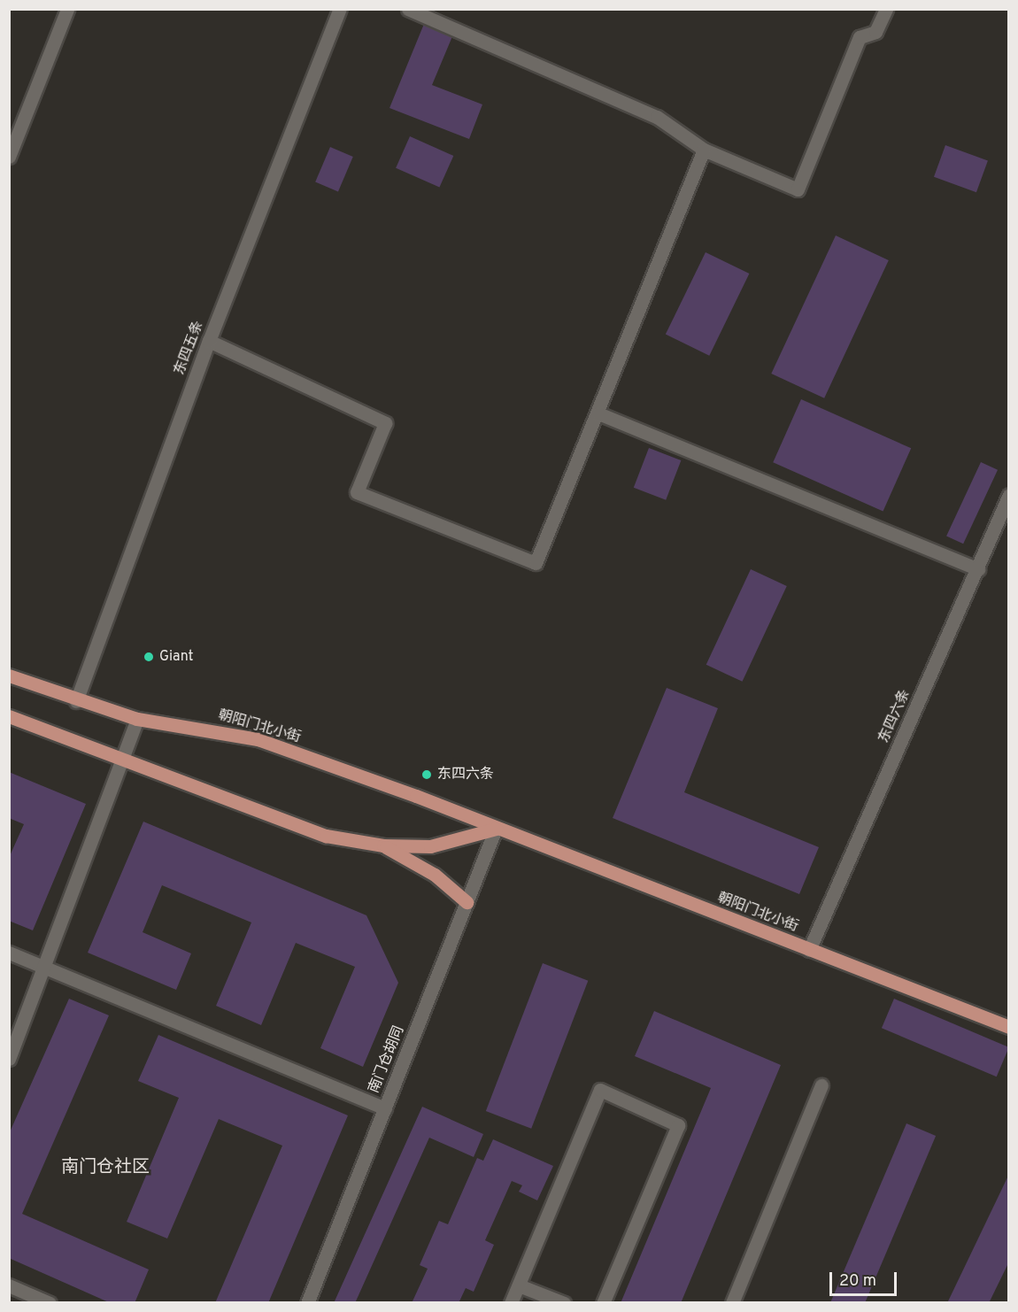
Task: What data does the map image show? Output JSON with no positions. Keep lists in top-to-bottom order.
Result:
{
  "streets": {
    "main road": ["朝阳门北小街"],
    "street": ["东四五条", "东四六条", "南门仓胡同"]
  },
  "crossings": [
    ["东四五条", "朝阳门北小街"],
    ["东四六条", "朝阳门北小街"],
    ["朝阳门北小街", "南门仓胡同"]
  ],
  "districts": ["南门仓社区"],
  "places": ["Giant", "东四六条"],
  "scale_bar": "20 m"
}
